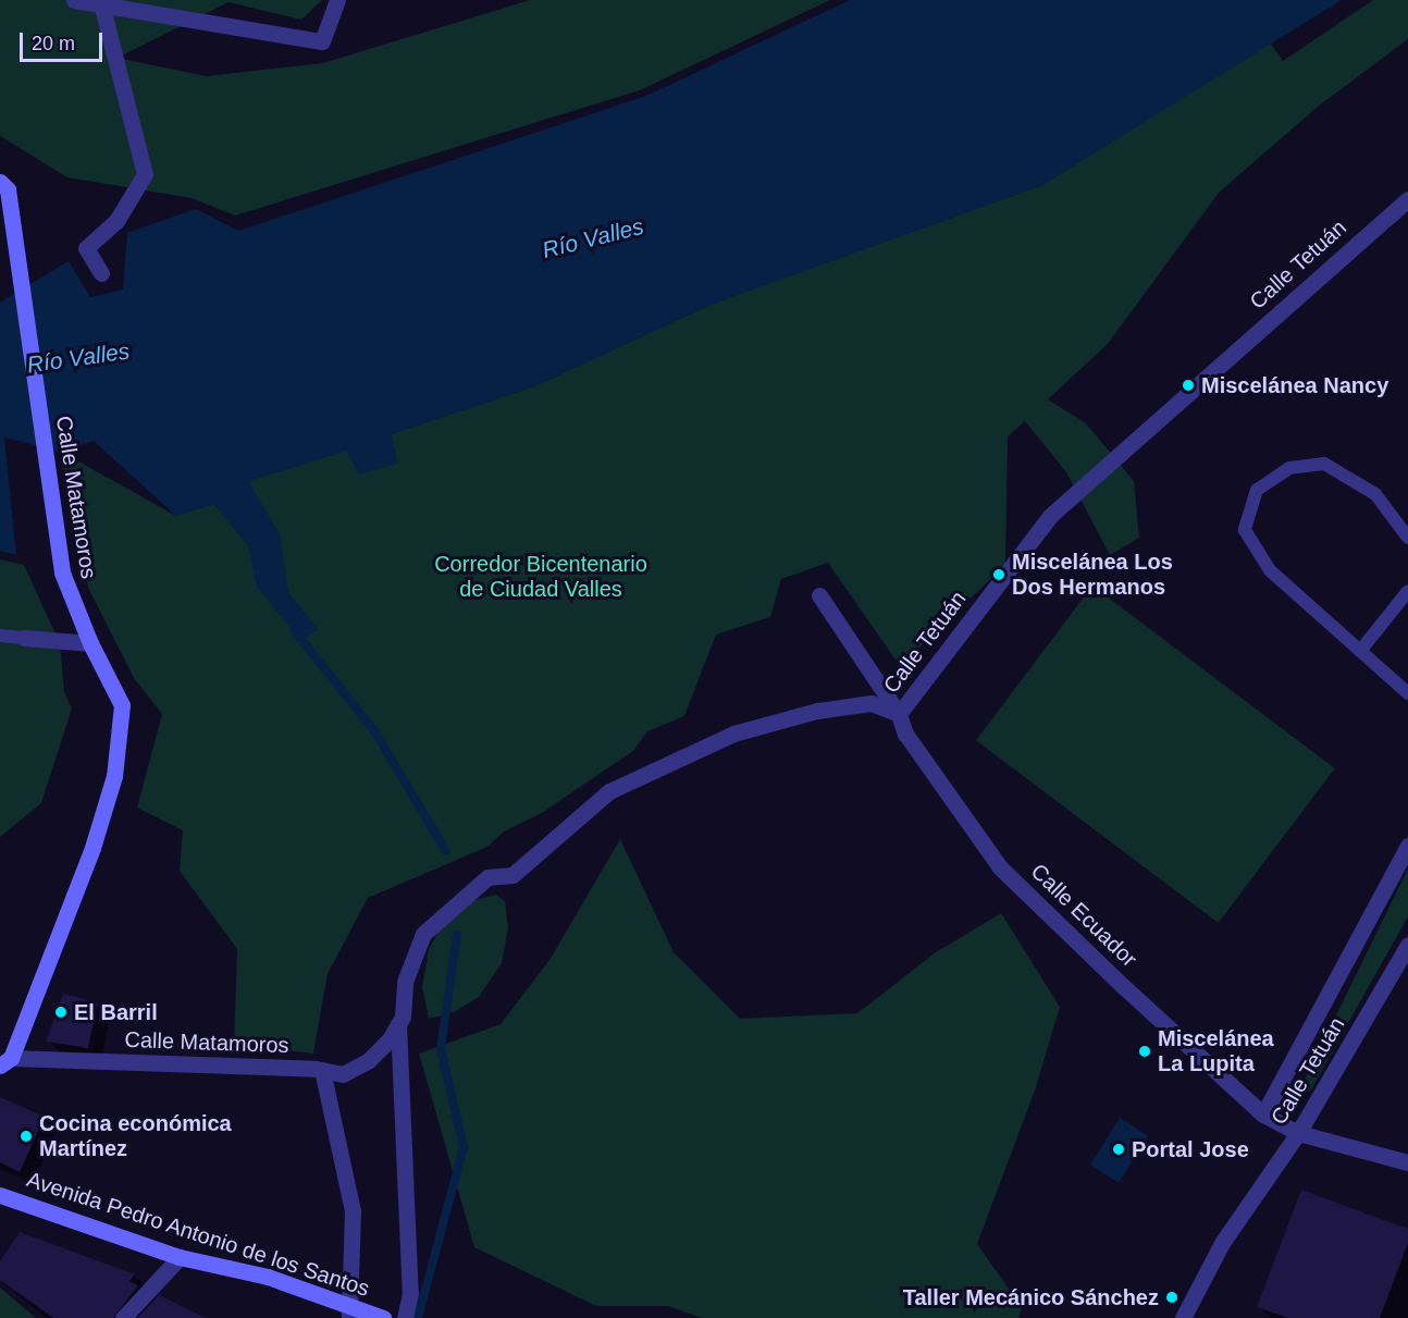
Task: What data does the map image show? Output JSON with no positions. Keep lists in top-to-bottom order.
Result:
{
  "streets": {
    "street": [
      "Calle Tetuán",
      "Calle Matamoros",
      "Calle Ecuador",
      "Avenida Pedro Antonio de los Santos"
    ]
  },
  "crossings": [
    ["Calle Tetuán", "Calle Matamoros"],
    ["Calle Tetuán", "Calle Ecuador"]
  ],
  "water": ["Río Valles"],
  "parks": ["Corredor Bicentenario de Ciudad Valles"],
  "places": [
    "Miscelánea Nancy",
    "Miscelánea Los Dos Hermanos",
    "El Barril",
    "Miscelánea La Lupita",
    "Cocina económica Martínez",
    "Portal Jose",
    "Taller Mecánico Sánchez"
  ],
  "scale_bar": "20 m"
}
